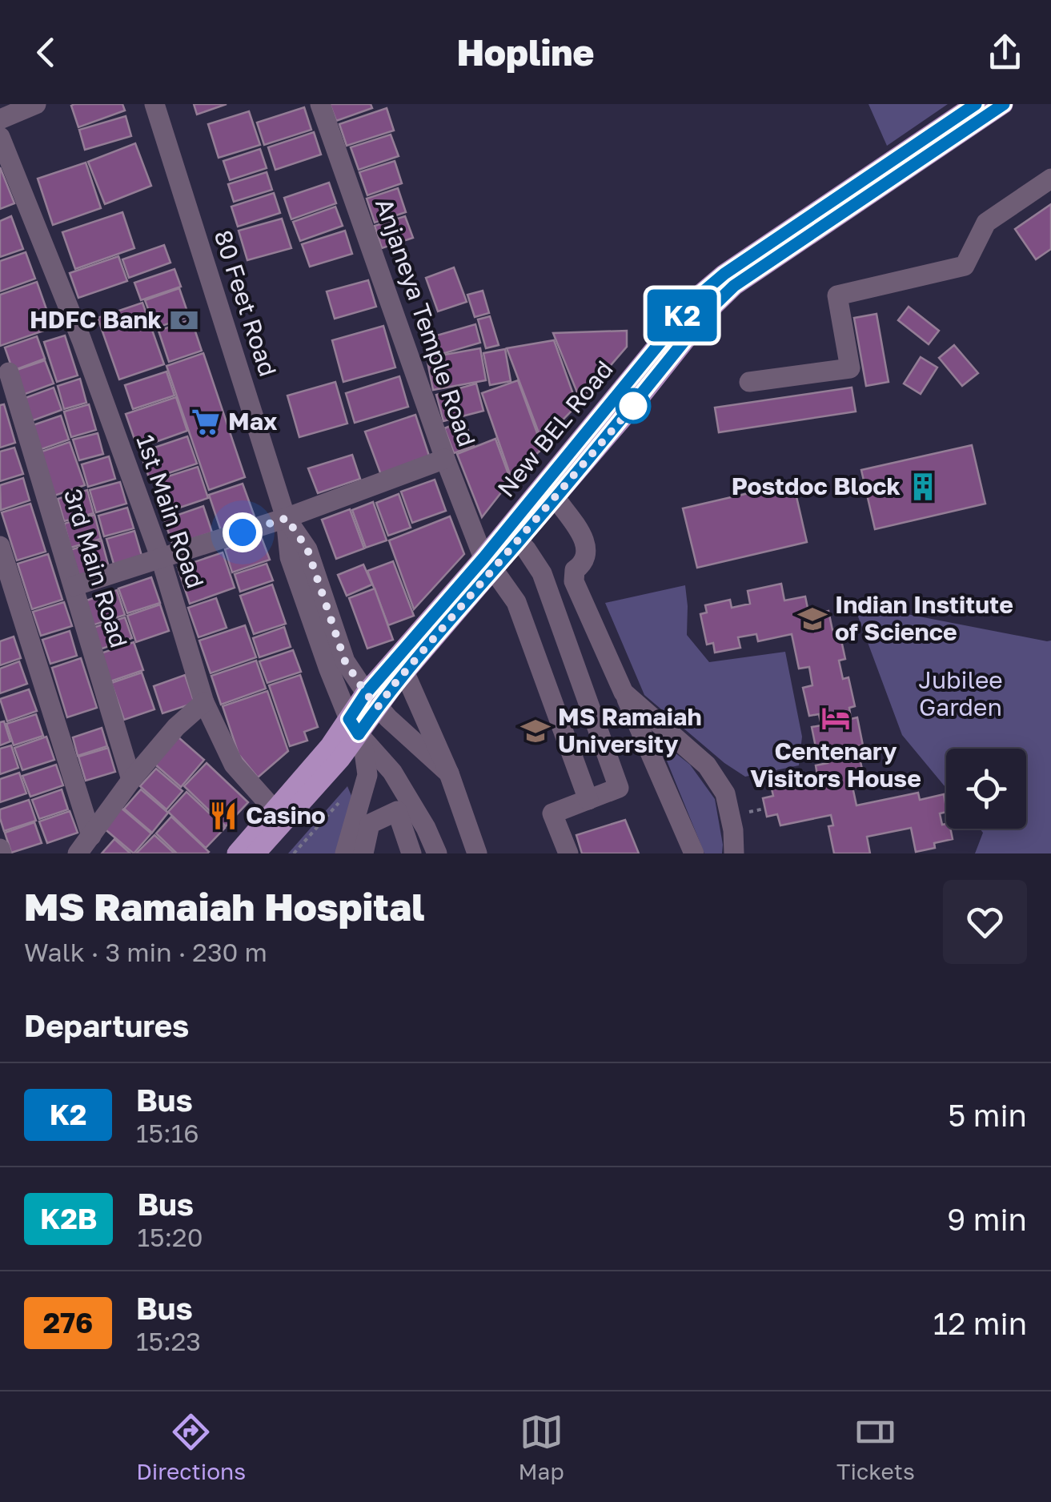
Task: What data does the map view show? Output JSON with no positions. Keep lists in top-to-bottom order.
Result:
{
  "streets": {
    "main road": ["New BEL Road"],
    "street": [
      "80 Feet Road",
      "Anjaneya Temple Road",
      "1st Main Road",
      "3rd Main Road"
    ]
  },
  "crossings": [
    ["80 Feet Road", "New BEL Road"],
    ["Anjaneya Temple Road", "New BEL Road"],
    ["New BEL Road", "1st Main Road"]
  ],
  "parks": ["Jubilee Garden"],
  "places": {
    "bank": ["HDFC Bank"],
    "supermarket": ["Max"],
    "building": ["Postdoc Block"],
    "school or university": ["Indian Institute of Science", "MS Ramaiah University"],
    "hotel": ["Centenary Visitors House"],
    "restaurant": ["Casino"]
  },
  "lines": ["bus line K2"],
  "page": {
    "header": "Hopline",
    "on_map": "K2",
    "heading": [
      ["MS Ramaiah Hospital", "Walk · 3 min · 230 m"],
      "Departures"
    ],
    "list": [
      {
        "mark": "K2",
        "name": "Bus",
        "note": "15:16",
        "value": "5 min"
      },
      {
        "mark": "K2B",
        "name": "Bus",
        "note": "15:20",
        "value": "9 min"
      },
      {
        "mark": "276",
        "name": "Bus",
        "note": "15:23",
        "value": "12 min"
      }
    ],
    "tabs": ["Directions", "Map", "Tickets"]
  }
}
